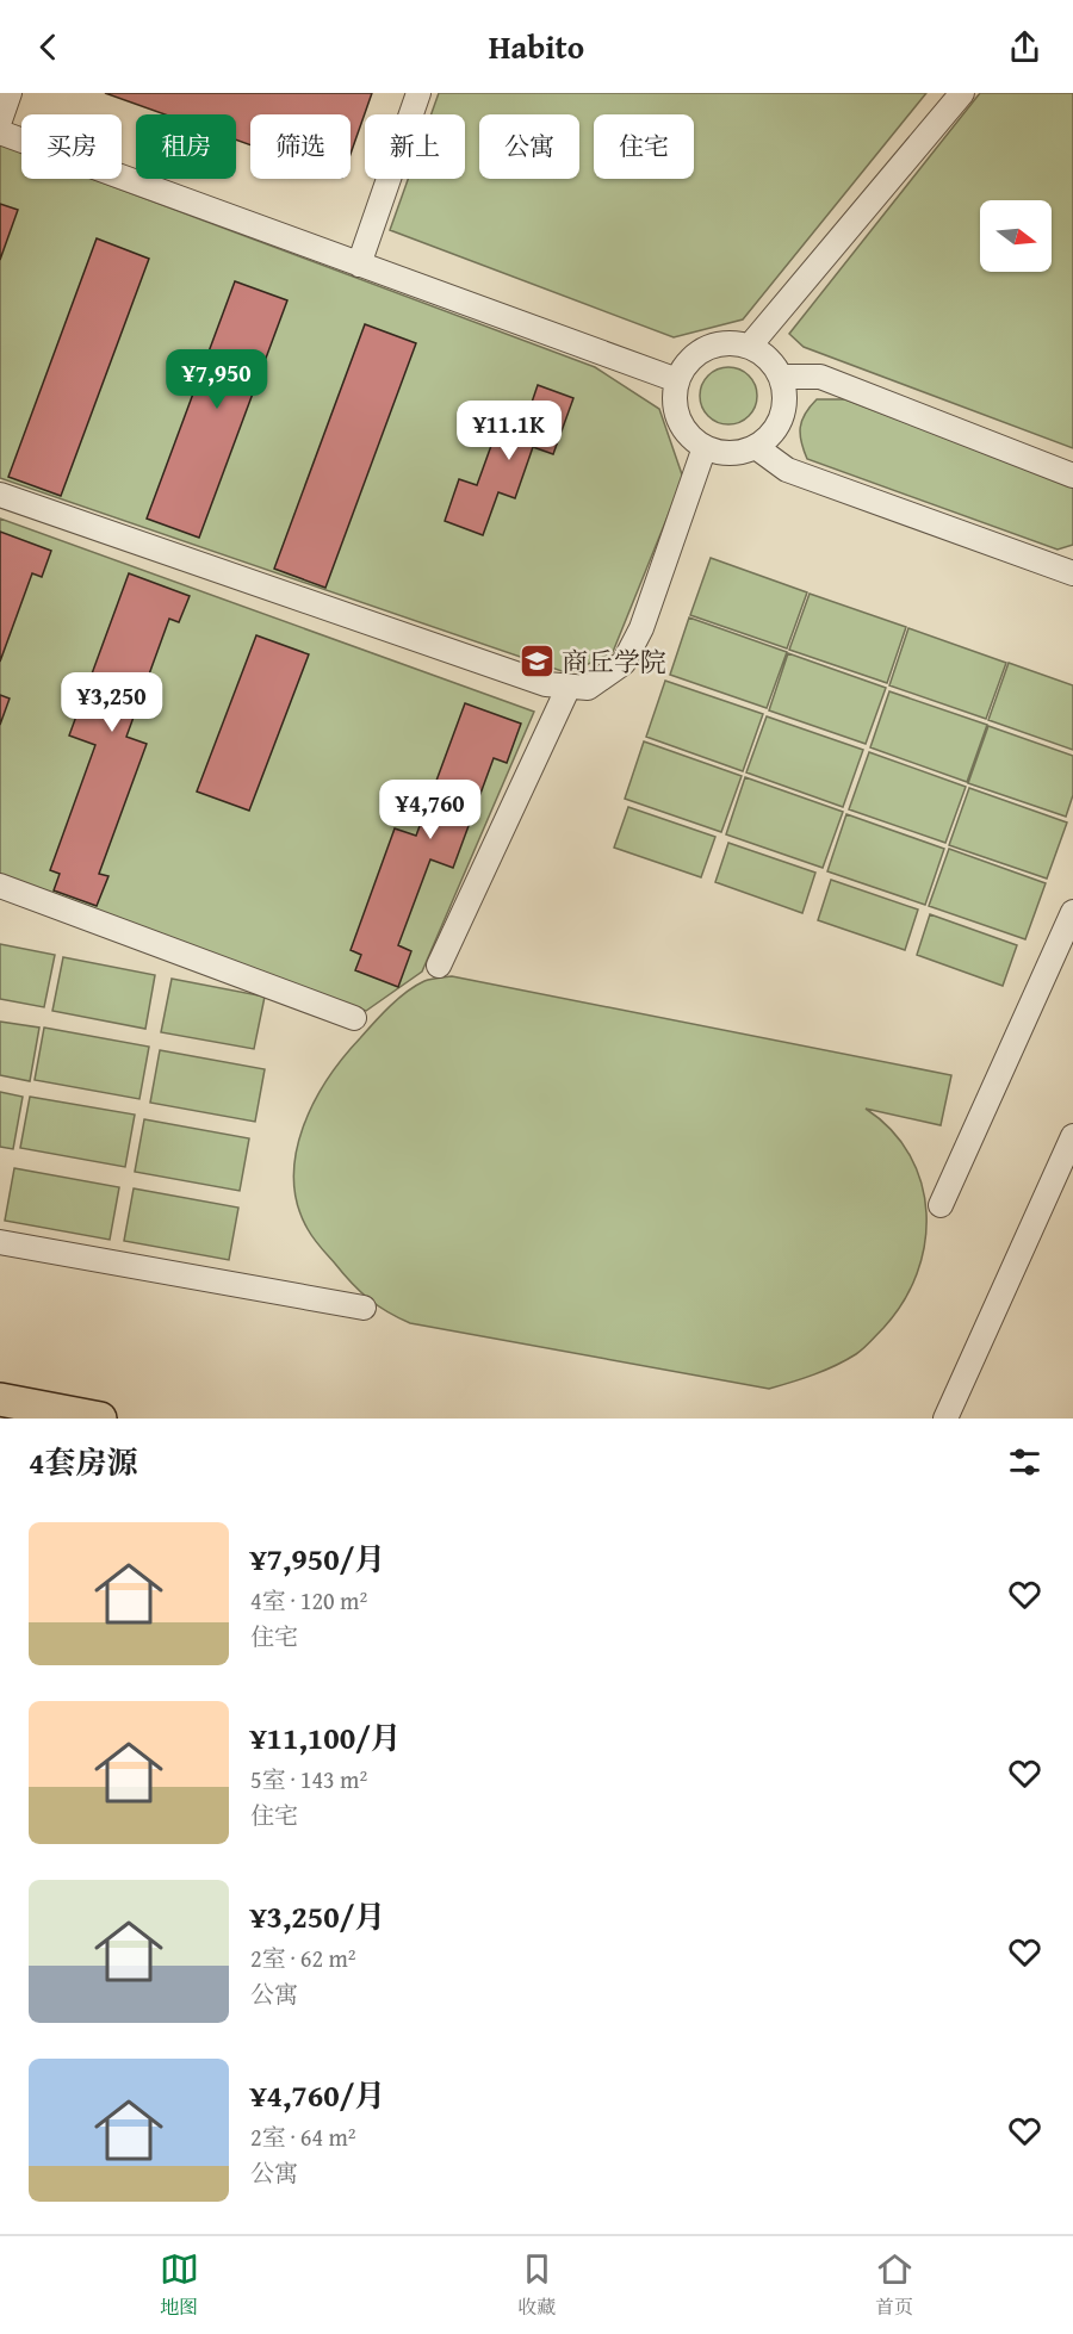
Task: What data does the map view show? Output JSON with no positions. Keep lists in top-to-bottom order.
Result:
{
  "places": {
    "school or university": ["商丘学院"]
  },
  "north": "right",
  "page": {
    "header": "Habito",
    "chip": [
      "买房",
      "租房",
      "筛选",
      "新上",
      "公寓",
      "住宅"
    ],
    "price": [
      "¥7,950",
      "¥11.1K",
      "¥3,250",
      "¥4,760"
    ],
    "heading": "4套房源",
    "list": [
      {
        "name": "¥7,950/月",
        "note": "4室 · 120 m² · 住宅"
      },
      {
        "name": "¥11,100/月",
        "note": "5室 · 143 m² · 住宅"
      },
      {
        "name": "¥3,250/月",
        "note": "2室 · 62 m² · 公寓"
      },
      {
        "name": "¥4,760/月",
        "note": "2室 · 64 m² · 公寓"
      }
    ],
    "tabs": ["地图", "收藏", "首页"]
  }
}
